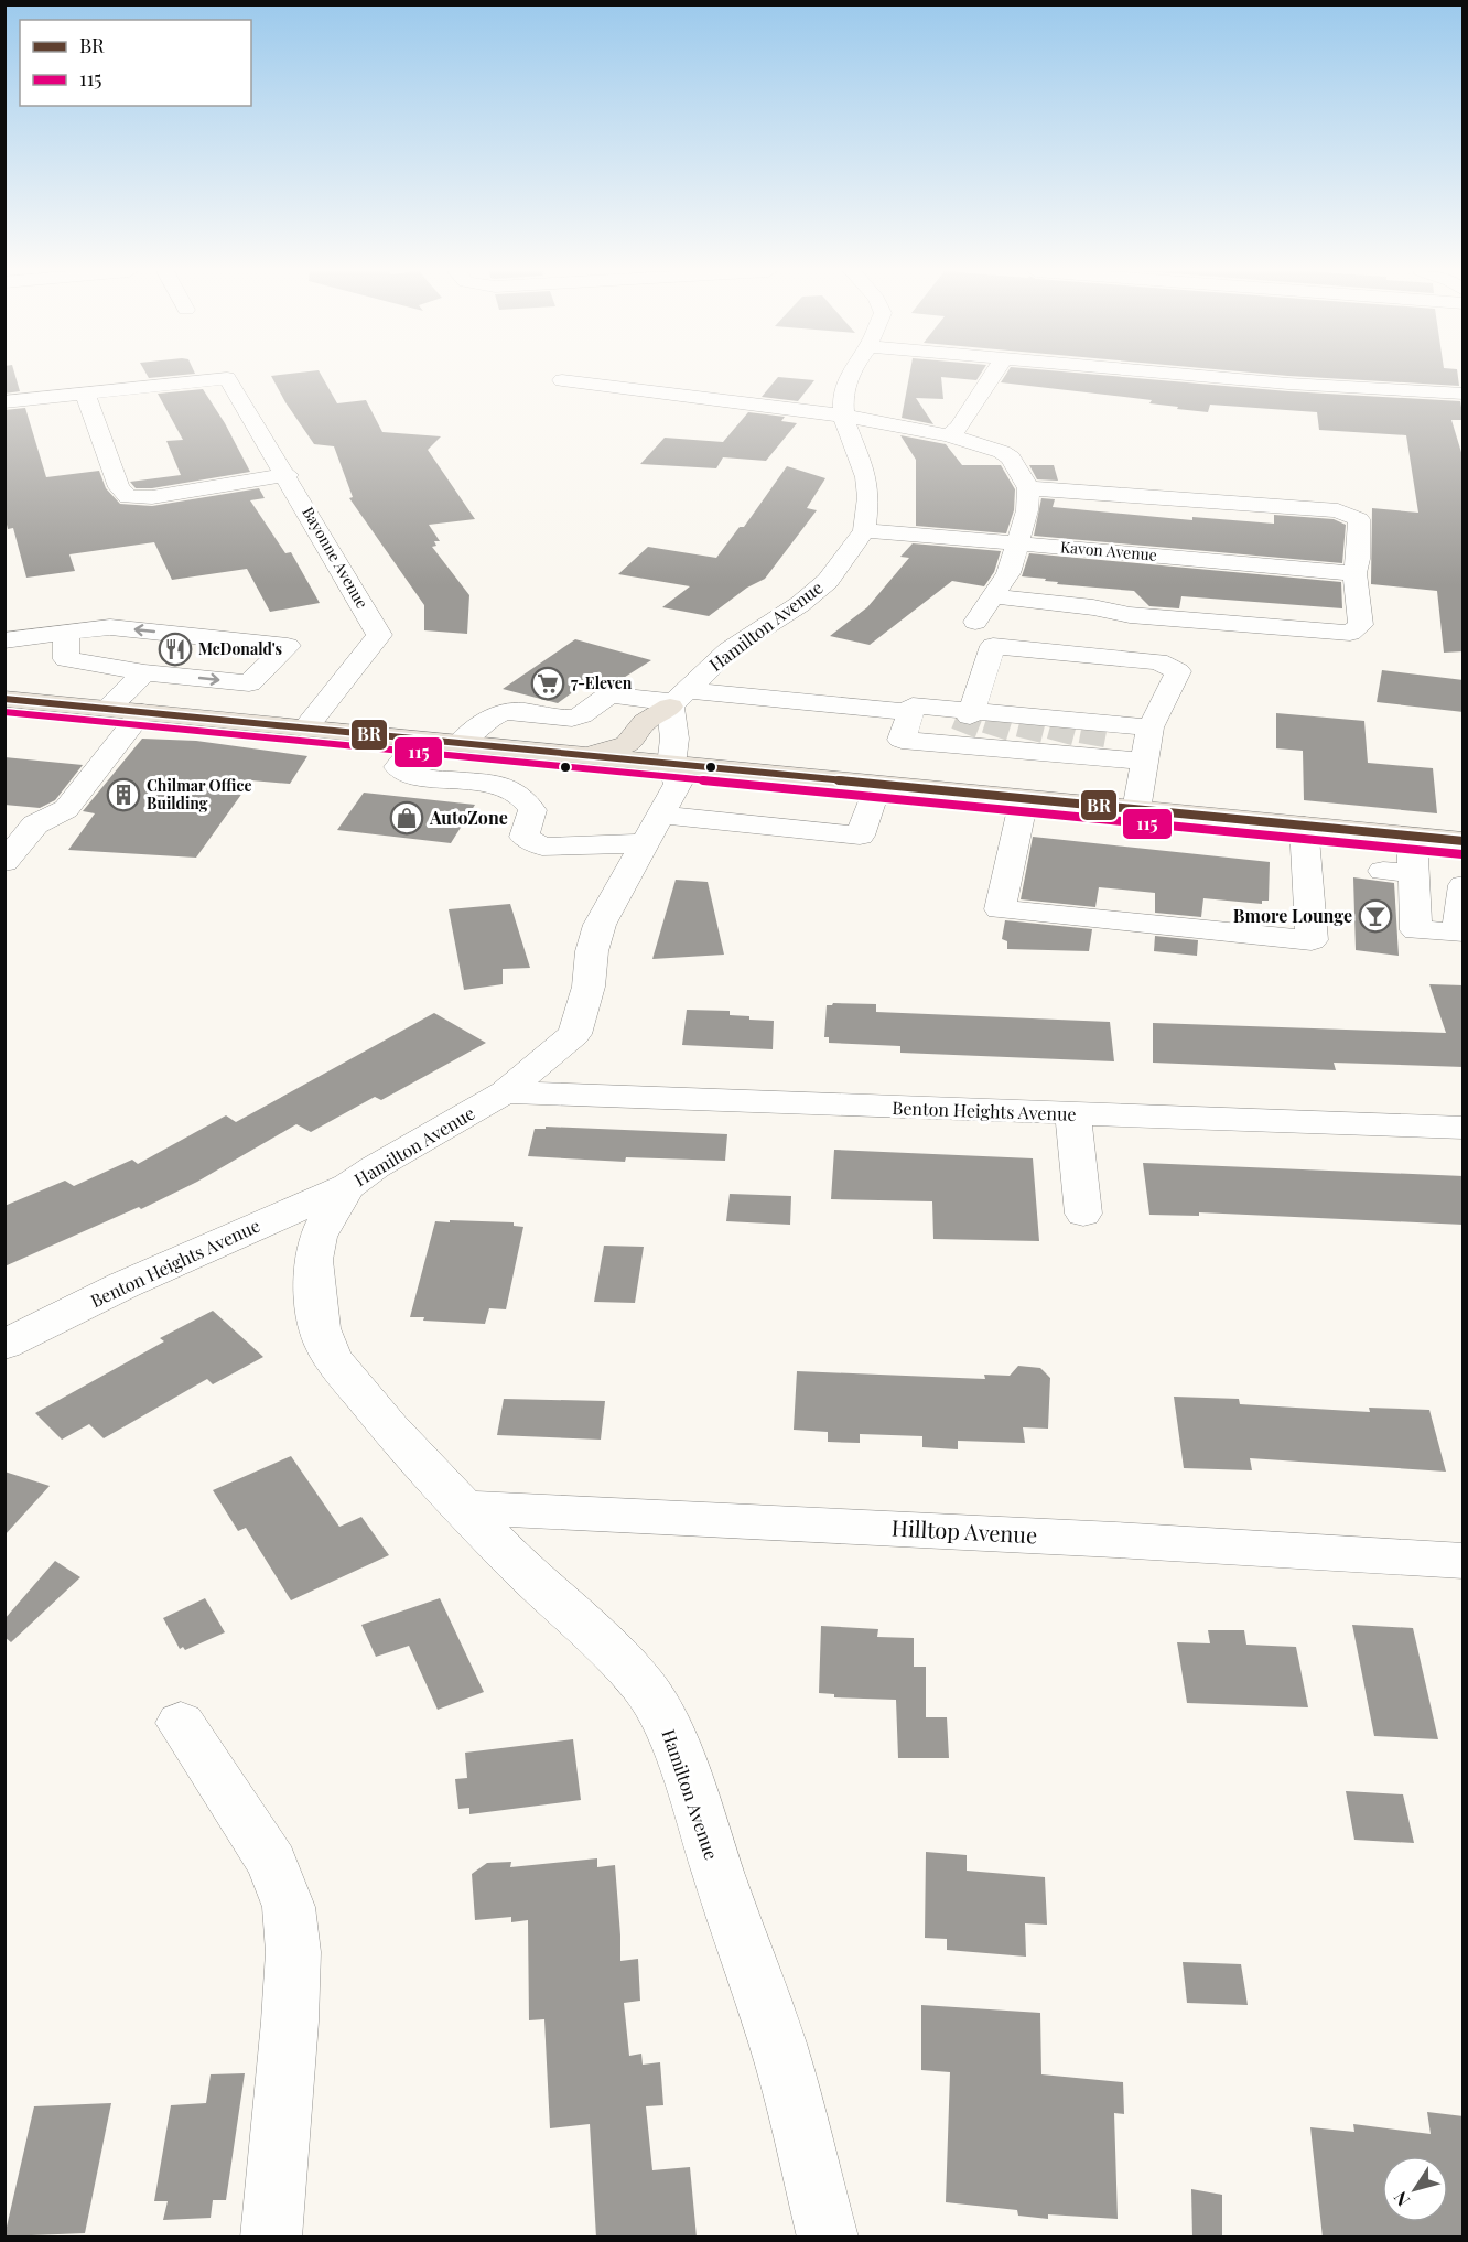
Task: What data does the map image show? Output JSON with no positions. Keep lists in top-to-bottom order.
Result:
{
  "streets": {
    "street": [
      "Kavon Avenue",
      "Bayonne Avenue",
      "Hamilton Avenue",
      "Benton Heights Avenue",
      "Hilltop Avenue"
    ]
  },
  "crossings": [
    ["Kavon Avenue", "Hamilton Avenue"],
    ["Hamilton Avenue", "Benton Heights Avenue"],
    ["Hamilton Avenue", "Hilltop Avenue"]
  ],
  "places": {
    "restaurant": ["McDonald's"],
    "supermarket": ["7-Eleven"],
    "building": ["Chilmar Office Building"],
    "shop": ["AutoZone"],
    "bar": ["Bmore Lounge"]
  },
  "lines": ["transit line BR", "transit line 115"],
  "legend": ["BR", "115"],
  "north": "bottom left"
}
